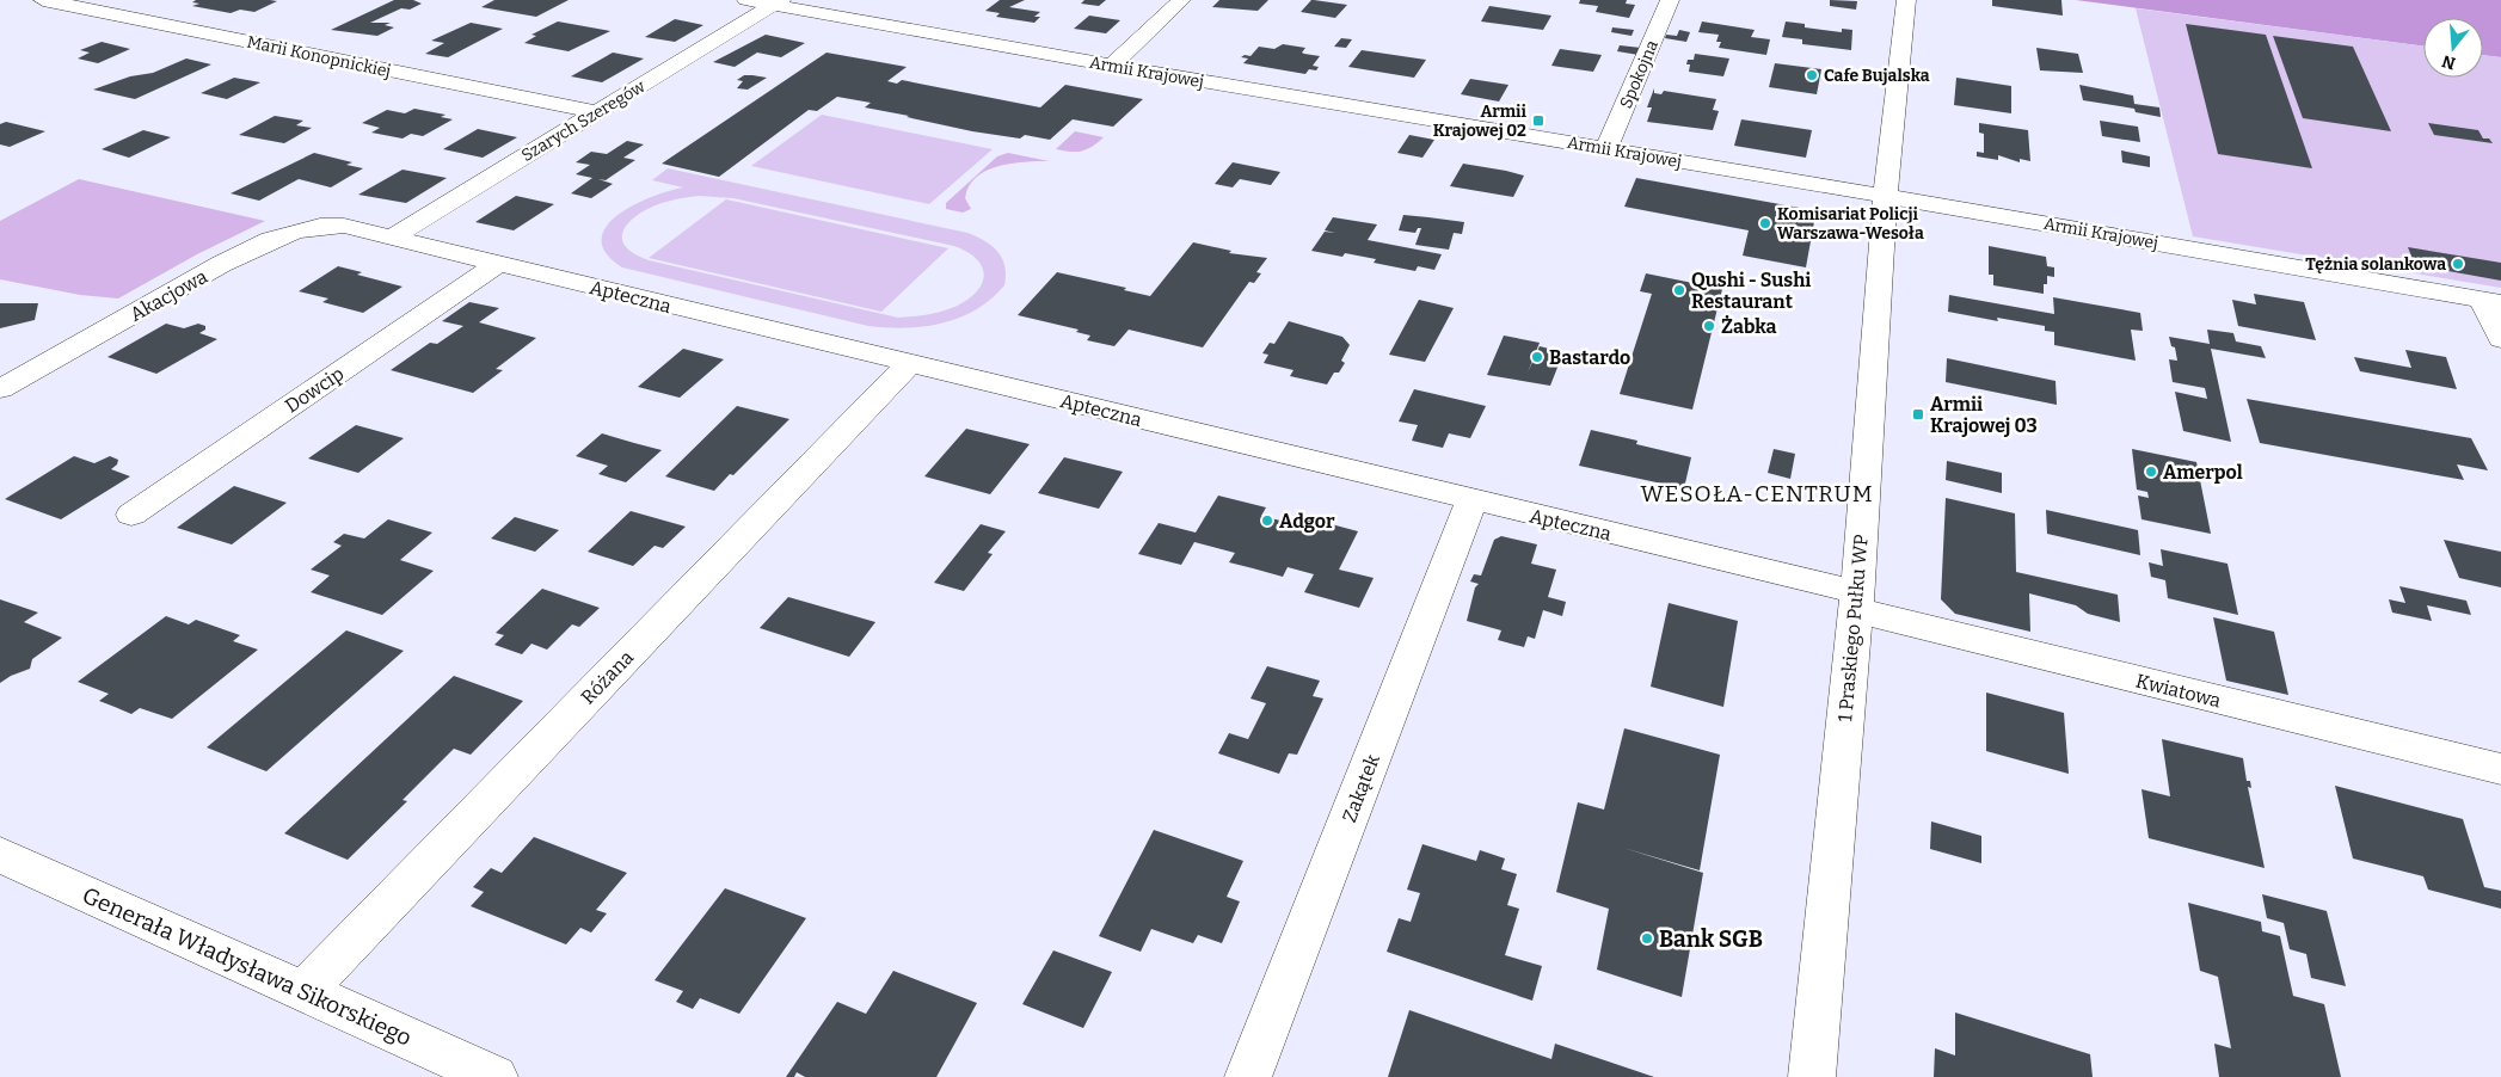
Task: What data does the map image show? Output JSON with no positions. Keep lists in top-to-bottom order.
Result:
{
  "streets": {
    "street": [
      "Marii Konopnickiej",
      "Armii Krajowej",
      "Spokojna",
      "Szarych Szeregów",
      "Akacjowa",
      "Apteczna",
      "Dowcip",
      "1 Praskiego Pułku WP",
      "Różana",
      "Kwiatowa",
      "Zakątek",
      "Generała Władysława Sikorskiego"
    ]
  },
  "crossings": [
    ["Marii Konopnickiej", "Szarych Szeregów"],
    ["Armii Krajowej", "Spokojna"],
    ["Armii Krajowej", "Szarych Szeregów"],
    ["Armii Krajowej", "1 Praskiego Pułku WP"],
    ["Szarych Szeregów", "Apteczna"],
    ["Akacjowa", "Apteczna"],
    ["Apteczna", "Dowcip"],
    ["Apteczna", "1 Praskiego Pułku WP"],
    ["Apteczna", "Różana"],
    ["Apteczna", "Kwiatowa"],
    ["Apteczna", "Zakątek"],
    ["1 Praskiego Pułku WP", "Kwiatowa"],
    ["Różana", "Generała Władysława Sikorskiego"]
  ],
  "districts": ["WESOŁA-CENTRUM"],
  "places": {
    "other": [
      "Cafe Bujalska",
      "Komisariat Policji Warszawa-Wesoła",
      "Tężnia solankowa",
      "Qushi - Sushi Restaurant",
      "Żabka",
      "Bastardo",
      "Amerpol",
      "Adgor",
      "Bank SGB"
    ],
    "transit": ["Armii Krajowej 02", "Armii Krajowej 03"]
  },
  "north": "bottom"
}
